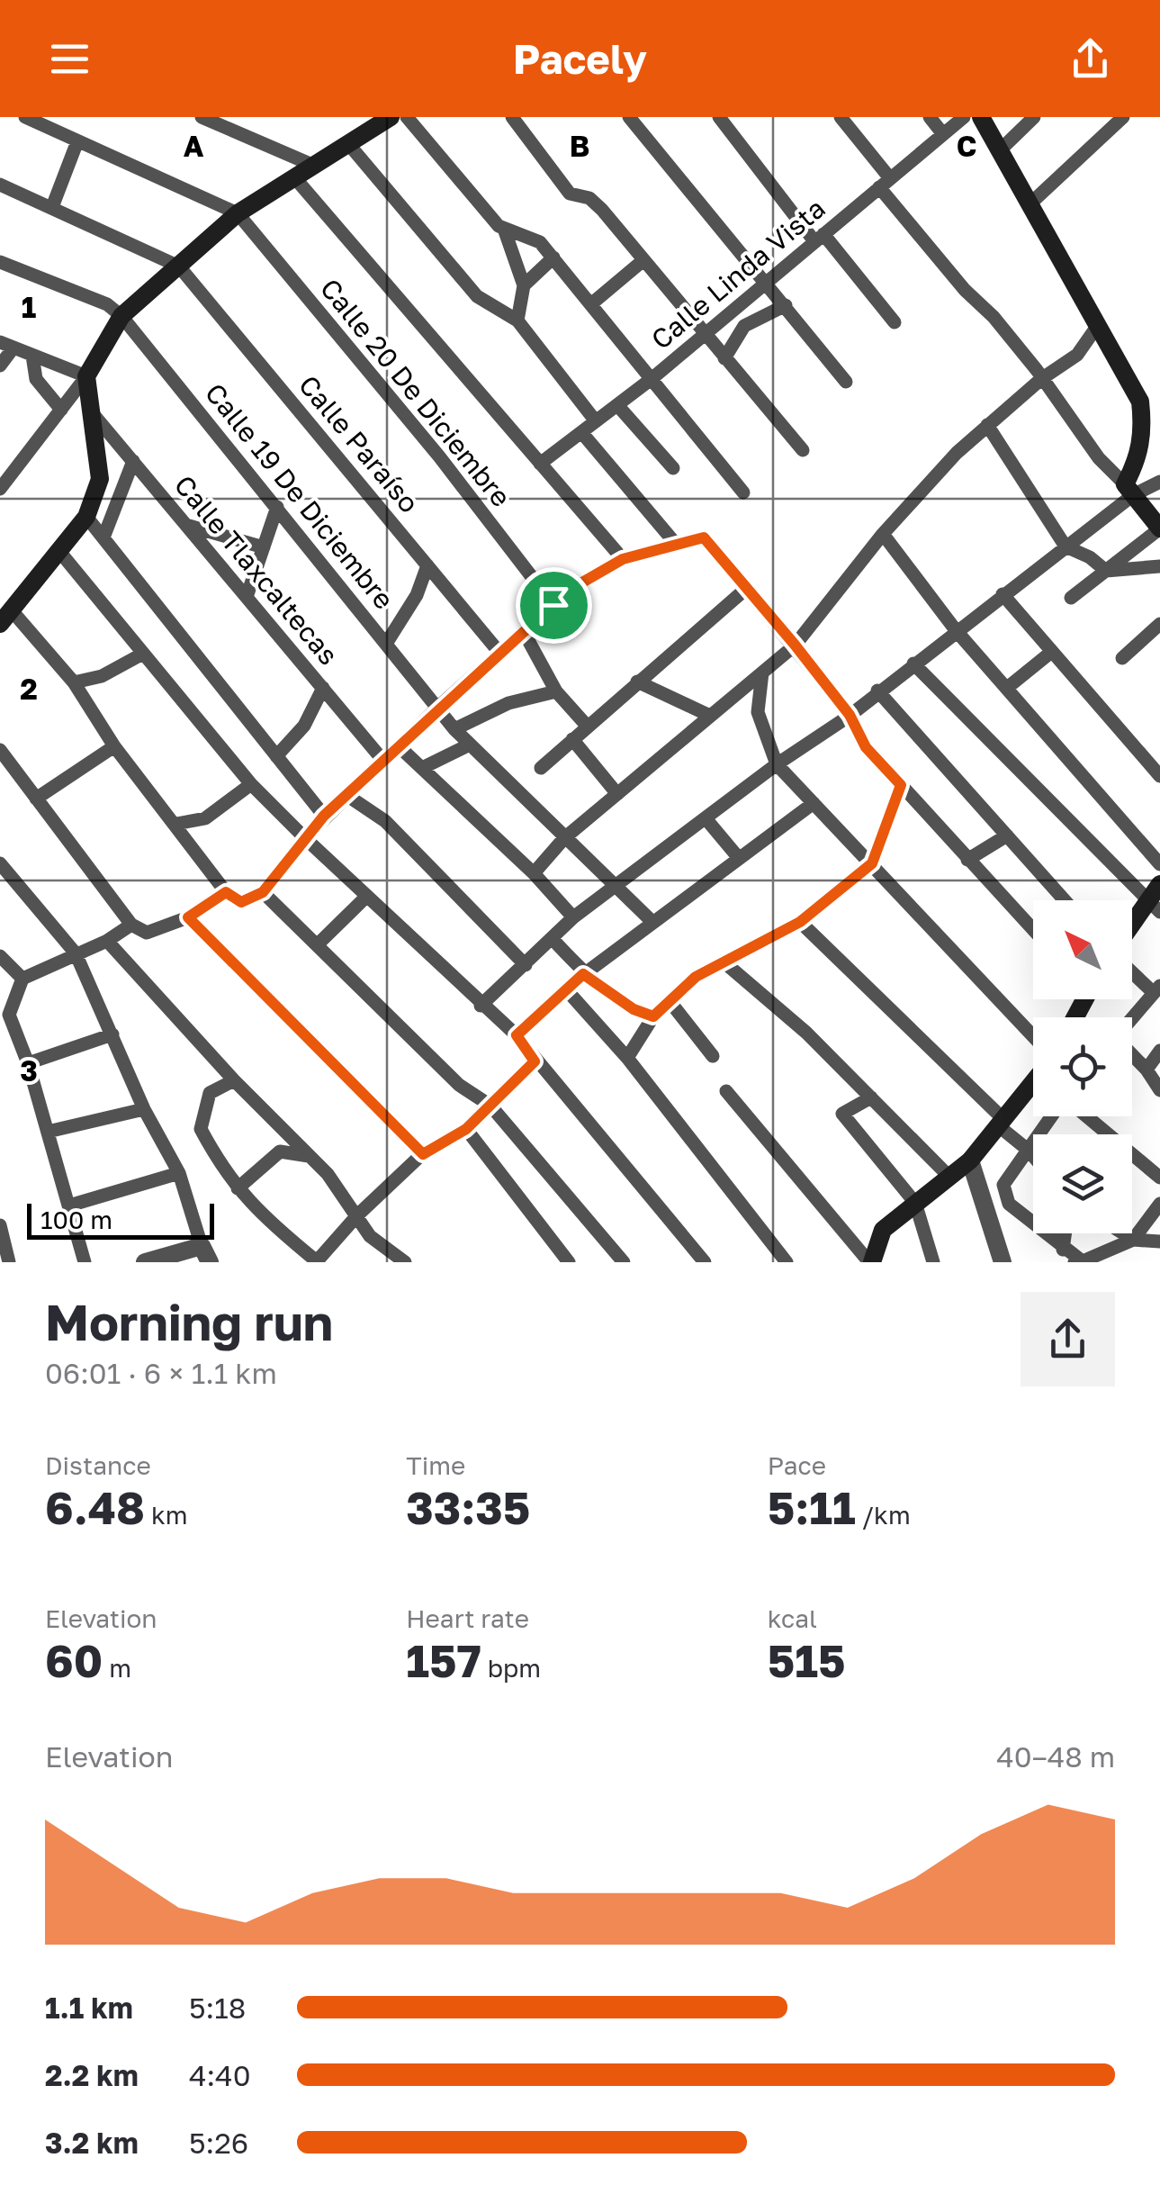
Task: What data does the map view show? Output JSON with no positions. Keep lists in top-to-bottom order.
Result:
{
  "streets": {
    "street": [
      "Calle Linda Vista",
      "Calle 20 De Diciembre",
      "Calle Paraíso",
      "Calle 19 De Diciembre",
      "Calle Tlaxcaltecas"
    ]
  },
  "scale_bar": "100 m",
  "north": "top left",
  "page": {
    "header": "Pacely",
    "scale": "100 m",
    "heading": ["Morning run", "06:01 · 6 × 1.1 km"],
    "stats": [
      ["Distance", "6.48 km"],
      ["Time", "33:35"],
      ["Pace", "5:11 /km"],
      ["Elevation", "60 m"],
      ["Heart rate", "157 bpm"],
      ["kcal", "515"]
    ],
    "chart": ["Elevation", "40–48 m"],
    "list": [
      {
        "name": "1.1 km",
        "note": "5:18"
      },
      {
        "name": "2.2 km",
        "note": "4:40"
      },
      {
        "name": "3.2 km",
        "note": "5:26"
      }
    ]
  },
  "grid": {
    "columns": ["A", "B", "C"],
    "rows": ["1", "2", "3"]
  }
}
